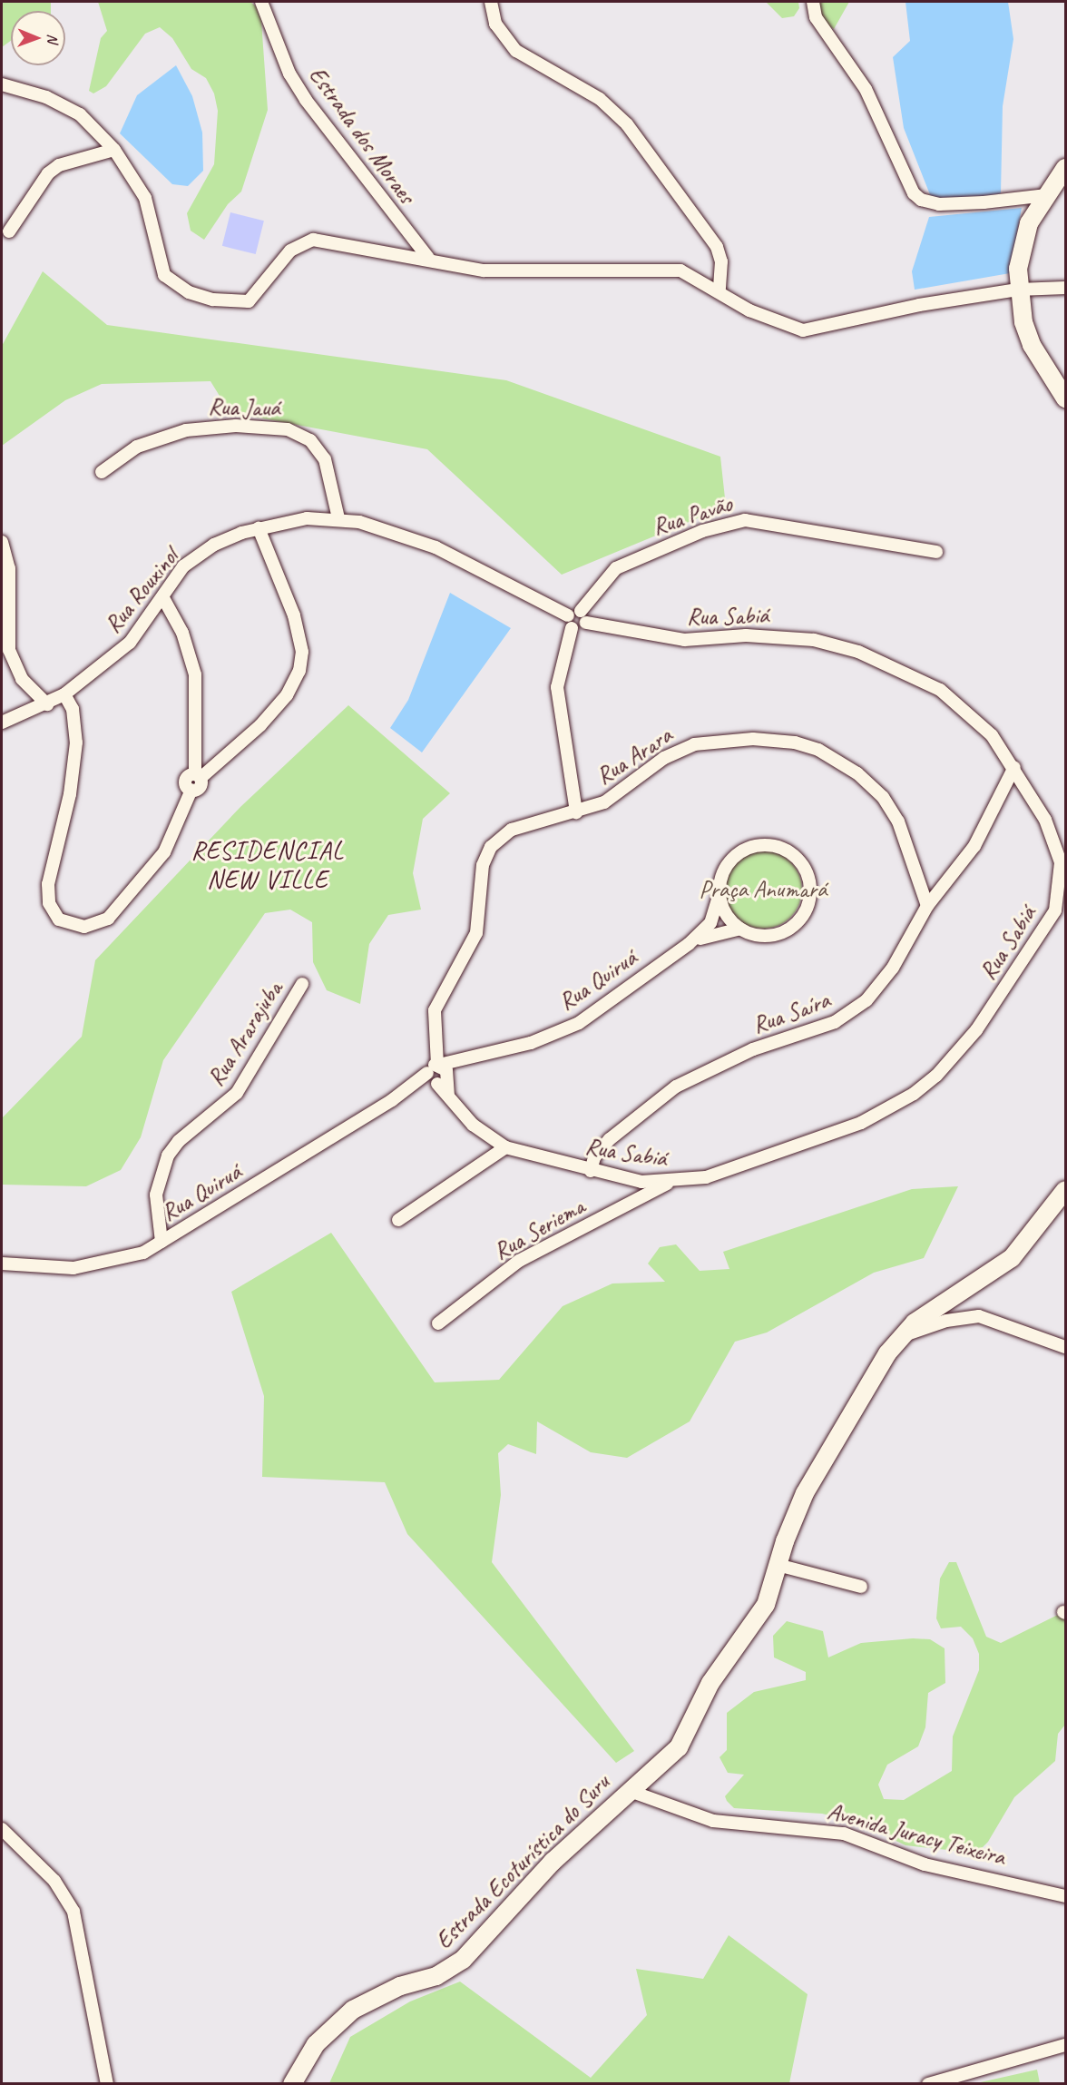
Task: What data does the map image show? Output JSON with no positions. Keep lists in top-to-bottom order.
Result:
{
  "streets": {
    "main road": ["Estrada Ecoturística do Suru"],
    "street": [
      "Estrada dos Moraes",
      "Rua Jauá",
      "Rua Pavão",
      "Rua Rouxinol",
      "Rua Sabiá",
      "Rua Arara",
      "Rua Quiruá",
      "Rua Saíra",
      "Rua Ararajuba",
      "Rua Seriema",
      "Avenida Juracy Teixeira"
    ]
  },
  "crossings": [
    ["Rua Jauá", "Rua Rouxinol"],
    ["Rua Pavão", "Rua Sabiá"],
    ["Rua Sabiá", "Rua Arara"],
    ["Rua Sabiá", "Rua Quiruá"],
    ["Rua Sabiá", "Rua Saíra"],
    ["Rua Sabiá", "Rua Seriema"],
    ["Rua Arara", "Rua Quiruá"],
    ["Rua Arara", "Rua Saíra"],
    ["Rua Quiruá", "Rua Ararajuba"],
    ["Avenida Juracy Teixeira", "Estrada Ecoturística do Suru"]
  ],
  "districts": ["RESIDENCIAL NEW VILLE"],
  "parks": ["Praça Anumará"],
  "north": "right"
}
